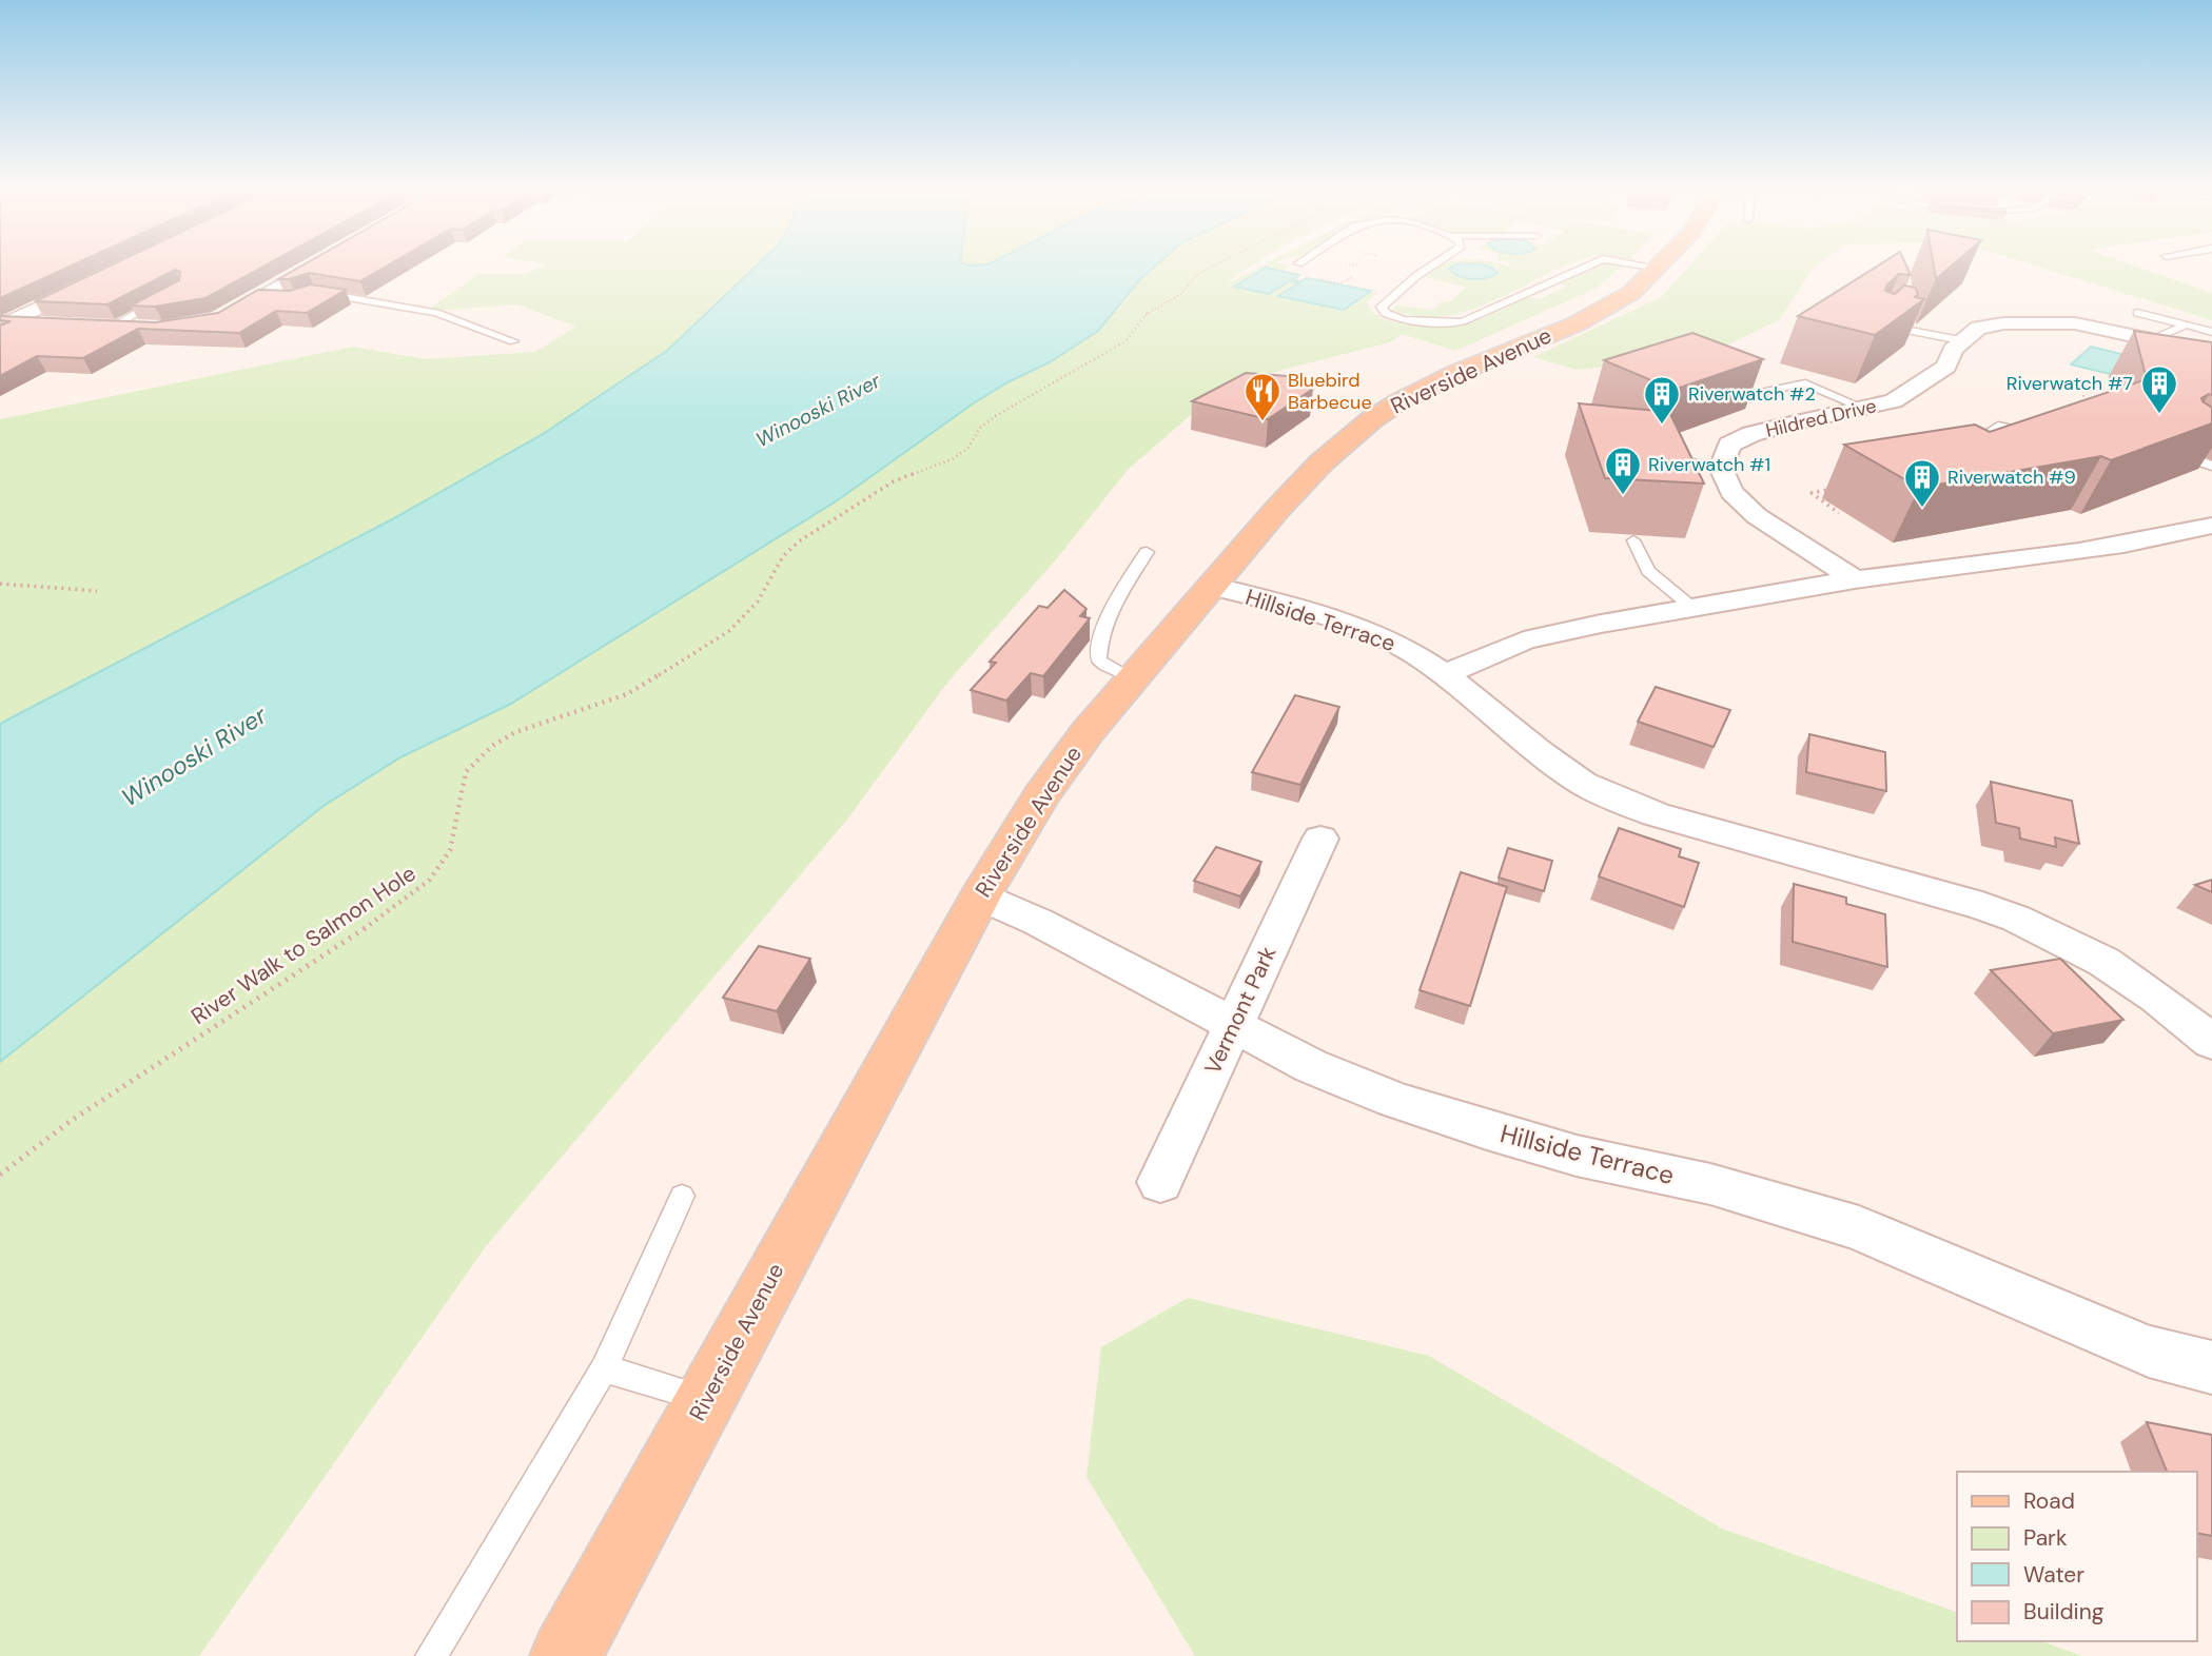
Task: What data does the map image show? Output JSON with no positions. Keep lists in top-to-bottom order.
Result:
{
  "streets": {
    "main road": ["Riverside Avenue"],
    "street": ["Hildred Drive", "Hillside Terrace", "Vermont Park"],
    "path": ["River Walk to Salmon Hole"]
  },
  "crossings": [
    ["Riverside Avenue", "Hillside Terrace"],
    ["Hillside Terrace", "Vermont Park"]
  ],
  "water": ["Winooski River"],
  "places": {
    "building": [
      "Riverwatch #7",
      "Riverwatch #2",
      "Riverwatch #1",
      "Riverwatch #9"
    ],
    "restaurant": ["Bluebird Barbecue"]
  },
  "legend": [
    "Road",
    "Park",
    "Water",
    "Building"
  ]
}
